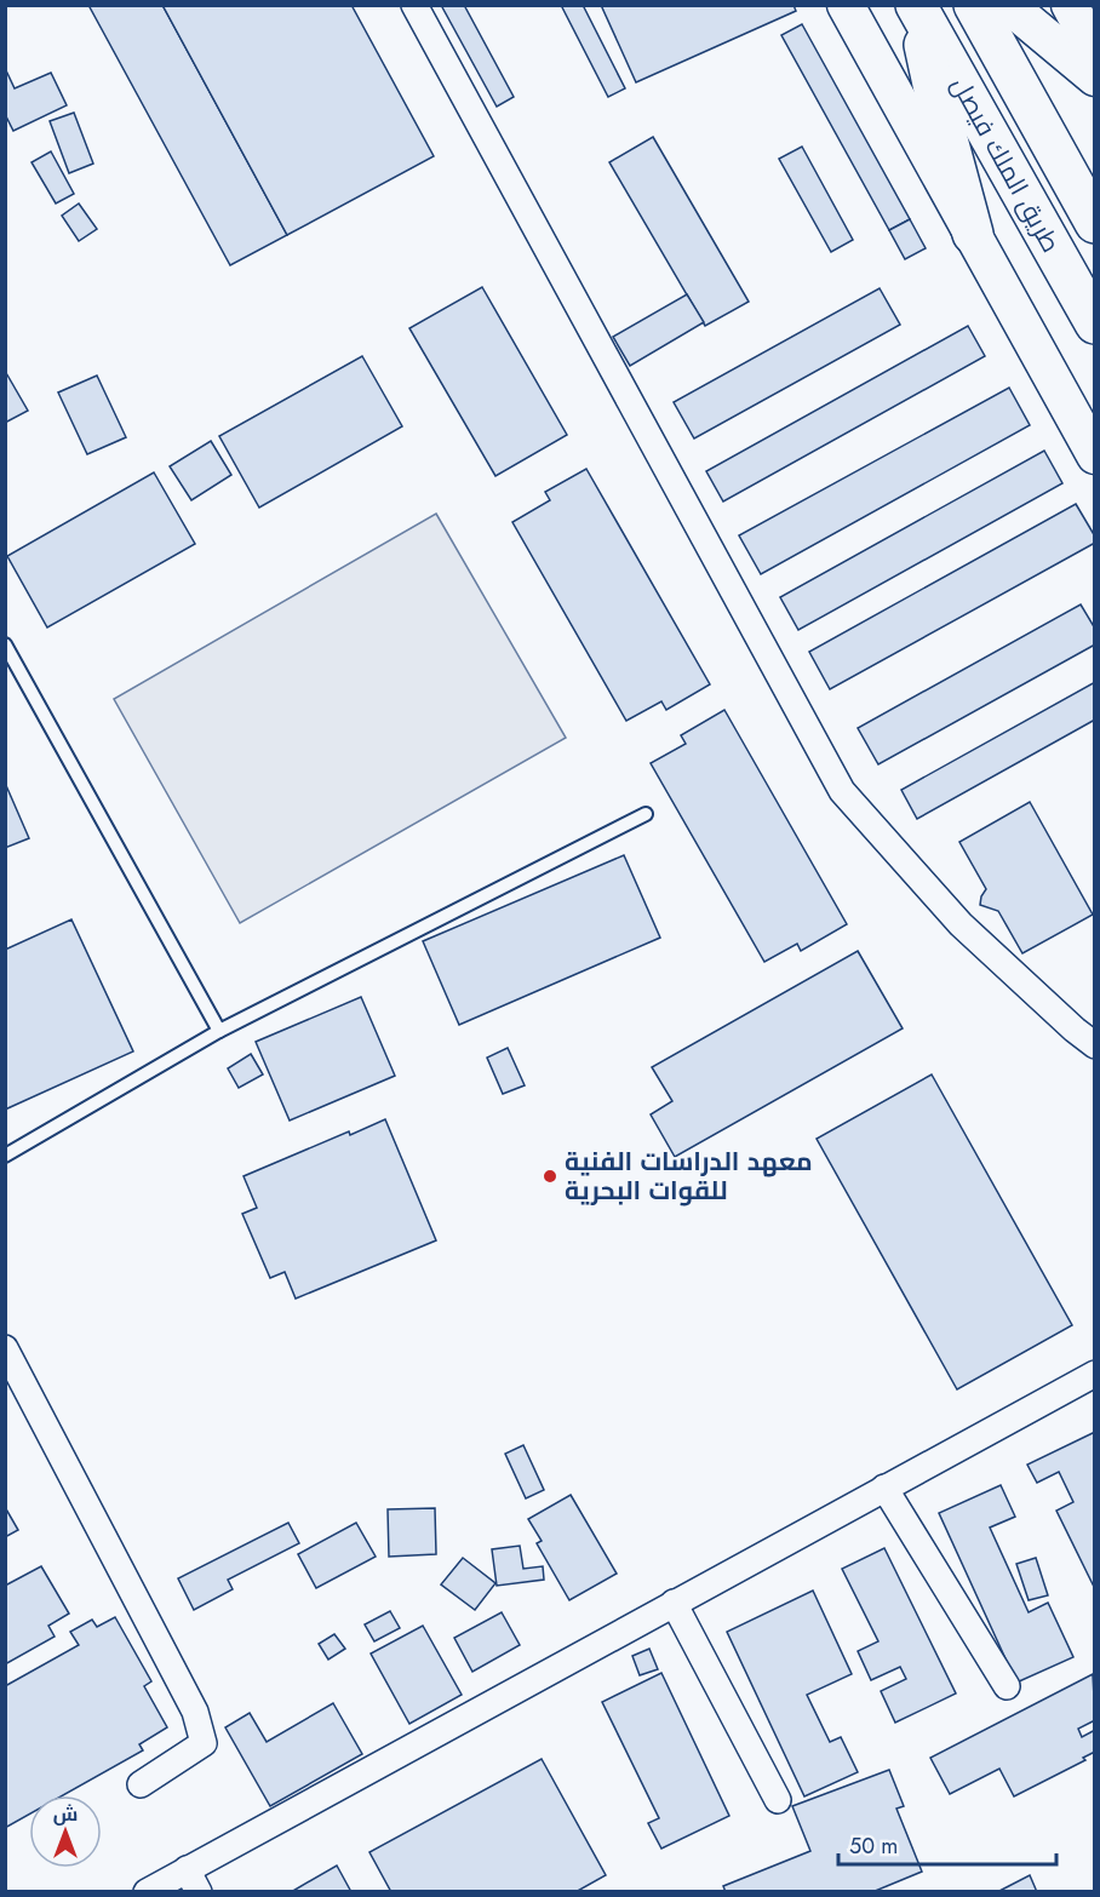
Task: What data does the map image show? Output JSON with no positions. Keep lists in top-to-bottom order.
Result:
{
  "streets": {
    "highway": ["طريق الملك فيصل"]
  },
  "places": ["معهد الدراسات الفنية للقوات البحرية"],
  "scale_bar": "50 m",
  "north": "top"
}
